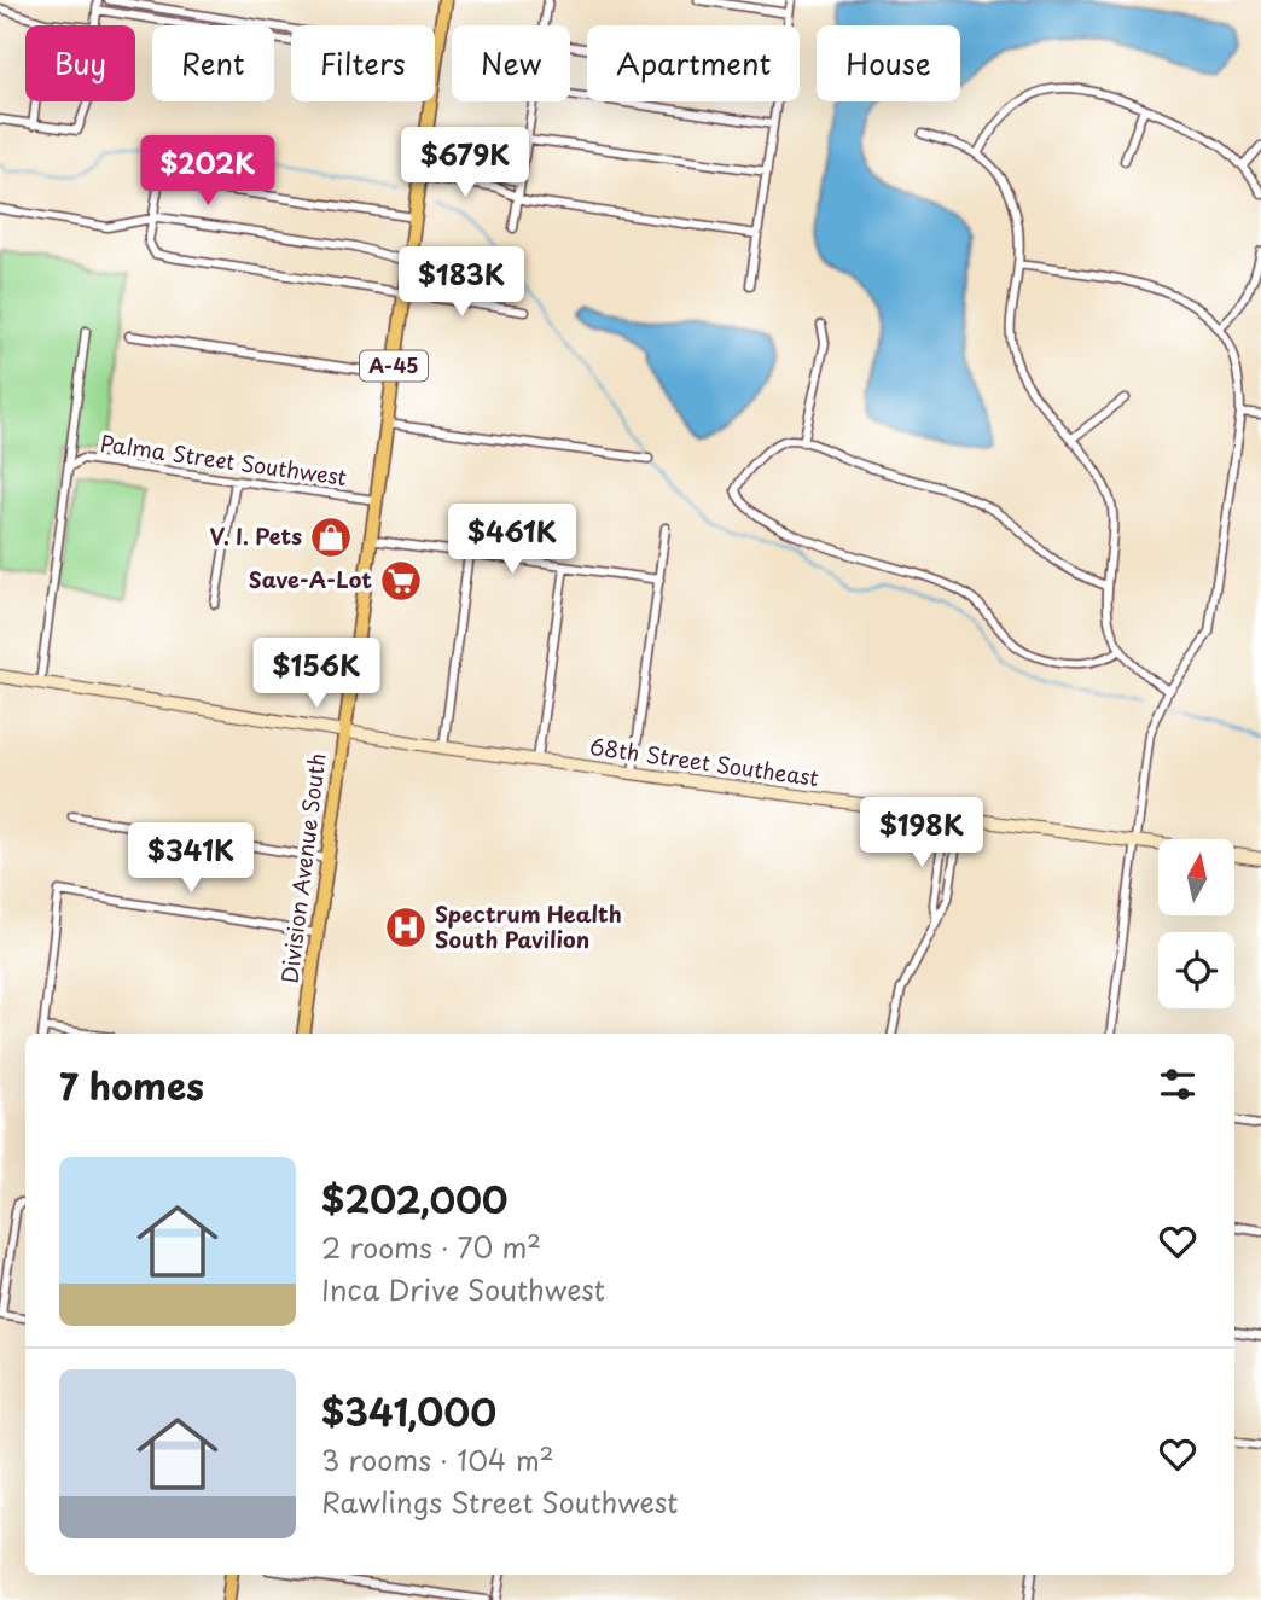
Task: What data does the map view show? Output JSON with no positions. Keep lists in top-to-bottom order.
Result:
{
  "streets": {
    "main road": ["A-45", "68th Street Southeast", "Division Avenue South"],
    "street": ["Palma Street Southwest"]
  },
  "crossings": [
    ["Palma Street Southwest", "Division Avenue South"],
    ["68th Street Southeast", "Division Avenue South"]
  ],
  "places": {
    "shop": ["V. I. Pets"],
    "supermarket": ["Save-A-Lot"],
    "hospital": ["Spectrum Health South Pavilion"]
  },
  "north": "top",
  "page": {
    "chip": [
      "Buy",
      "Rent",
      "Filters",
      "New",
      "Apartment",
      "House"
    ],
    "price": [
      "$679K",
      "$202K",
      "$183K",
      "$461K",
      "$156K",
      "$198K",
      "$341K"
    ],
    "heading": "7 homes",
    "list": [
      {
        "name": "$202,000",
        "note": "2 rooms · 70 m² · Inca Drive Southwest"
      },
      {
        "name": "$341,000",
        "note": "3 rooms · 104 m² · Rawlings Street Southwest"
      }
    ]
  }
}
